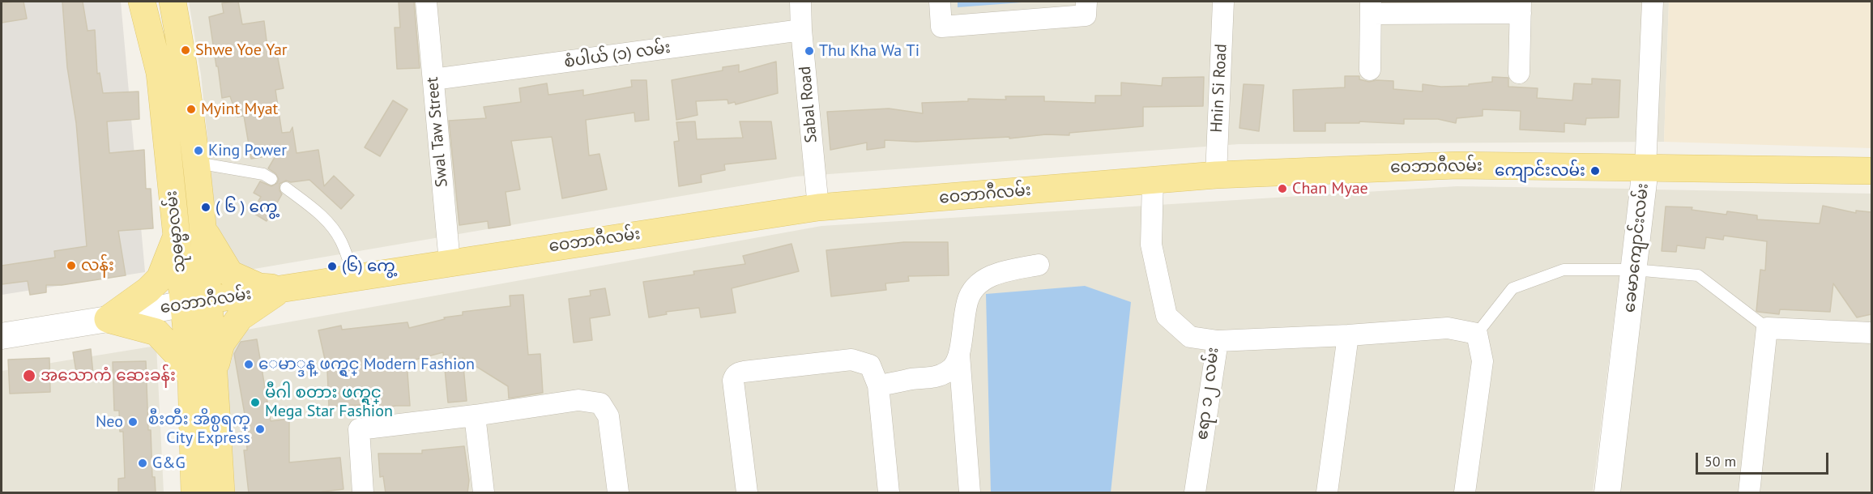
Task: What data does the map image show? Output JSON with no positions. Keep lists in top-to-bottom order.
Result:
{
  "streets": {
    "main road": ["ဝေဘာဂီလမ်း", "သုဓမ္မာလမ်း"],
    "street": [
      "စံပါယ် (၁) လမ်း",
      "Hnin Si Road",
      "Sabal Road",
      "Swal Taw Street",
      "ခေမာကျောင်းလမ်း",
      "ဧရာ ၁၂ လမ်း"
    ]
  },
  "crossings": [
    ["စံပါယ် (၁) လမ်း", "Sabal Road"],
    ["စံပါယ် (၁) လမ်း", "Swal Taw Street"],
    ["Hnin Si Road", "ဝေဘာဂီလမ်း"],
    ["Sabal Road", "ဝေဘာဂီလမ်း"],
    ["Swal Taw Street", "ဝေဘာဂီလမ်း"],
    ["ဝေဘာဂီလမ်း", "သုဓမ္မာလမ်း"],
    ["ဝေဘာဂီလမ်း", "ခေမာကျောင်းလမ်း"],
    ["ဝေဘာဂီလမ်း", "ဧရာ ၁၂ လမ်း"]
  ],
  "places": [
    "Shwe Yoe Yar",
    "Thu Kha Wa Ti",
    "Myint Myat",
    "King Power",
    "ကျောင်းလမ်း",
    "Chan Myae",
    "( ၆ ) ကွေ့",
    "လန်း",
    "(၆) ကွေ့",
    "ေမာ္ဒန္ ဖက္ရွင္ Modern Fashion",
    "အသောကံ ဆေးခန်း",
    "မီဂါ စတား ဖက္ရွင္ Mega Star Fashion",
    "Neo",
    "စီးတီး အိစ္ပရက္ City Express",
    "G&G"
  ],
  "scale_bar": "50 m"
}
